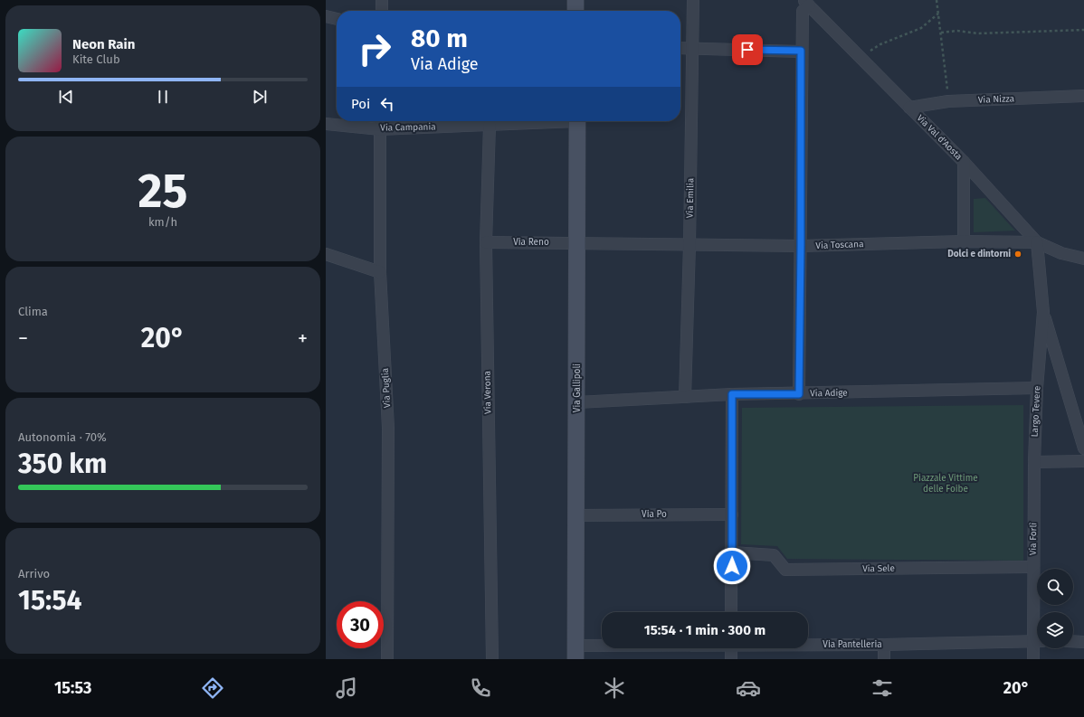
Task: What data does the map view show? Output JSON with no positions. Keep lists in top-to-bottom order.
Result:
{
  "streets": {
    "main road": ["Via Gallipoli"],
    "street": [
      "Via Nizza",
      "Via Campania",
      "Via Val d'Aosta",
      "Via Emilia",
      "Via Reno",
      "Via Toscana",
      "Via Puglia",
      "Via Verona",
      "Via Adige",
      "Largo Tevere",
      "Via Po",
      "Via Forlì",
      "Via Sele",
      "Via Pantelleria"
    ]
  },
  "crossings": [
    ["Via Nizza", "Via Val d'Aosta"],
    ["Via Campania", "Via Puglia"],
    ["Via Campania", "Via Verona"],
    ["Via Val d'Aosta", "Via Toscana"],
    ["Via Val d'Aosta", "Largo Tevere"],
    ["Via Emilia", "Via Toscana"],
    ["Via Emilia", "Via Adige"],
    ["Via Reno", "Via Toscana"],
    ["Via Reno", "Via Gallipoli"],
    ["Via Reno", "Via Verona"],
    ["Via Toscana", "Via Gallipoli"],
    ["Via Toscana", "Largo Tevere"],
    ["Via Gallipoli", "Via Adige"],
    ["Via Gallipoli", "Via Po"],
    ["Via Gallipoli", "Via Pantelleria"],
    ["Via Adige", "Largo Tevere"],
    ["Largo Tevere", "Via Forlì"],
    ["Via Forlì", "Via Sele"]
  ],
  "parks": ["Piazzale Vittime delle Foibe"],
  "places": ["Dolci e dintorni"],
  "page": {
    "turn": ["80 m", "Via Adige"],
    "song": ["Neon Rain", "Kite Club"],
    "then": "Poi",
    "tile": [
      ["25", "km/h"],
      "Clima",
      ["Autonomia · 70%", "350 km"],
      ["Arrivo", "15:54"]
    ],
    "heat": ["−", "20°", "+"],
    "limit": "30",
    "trip": "15:54 · 1 min · 300 m",
    "tabs": ["15:53", "20°"]
  }
}
